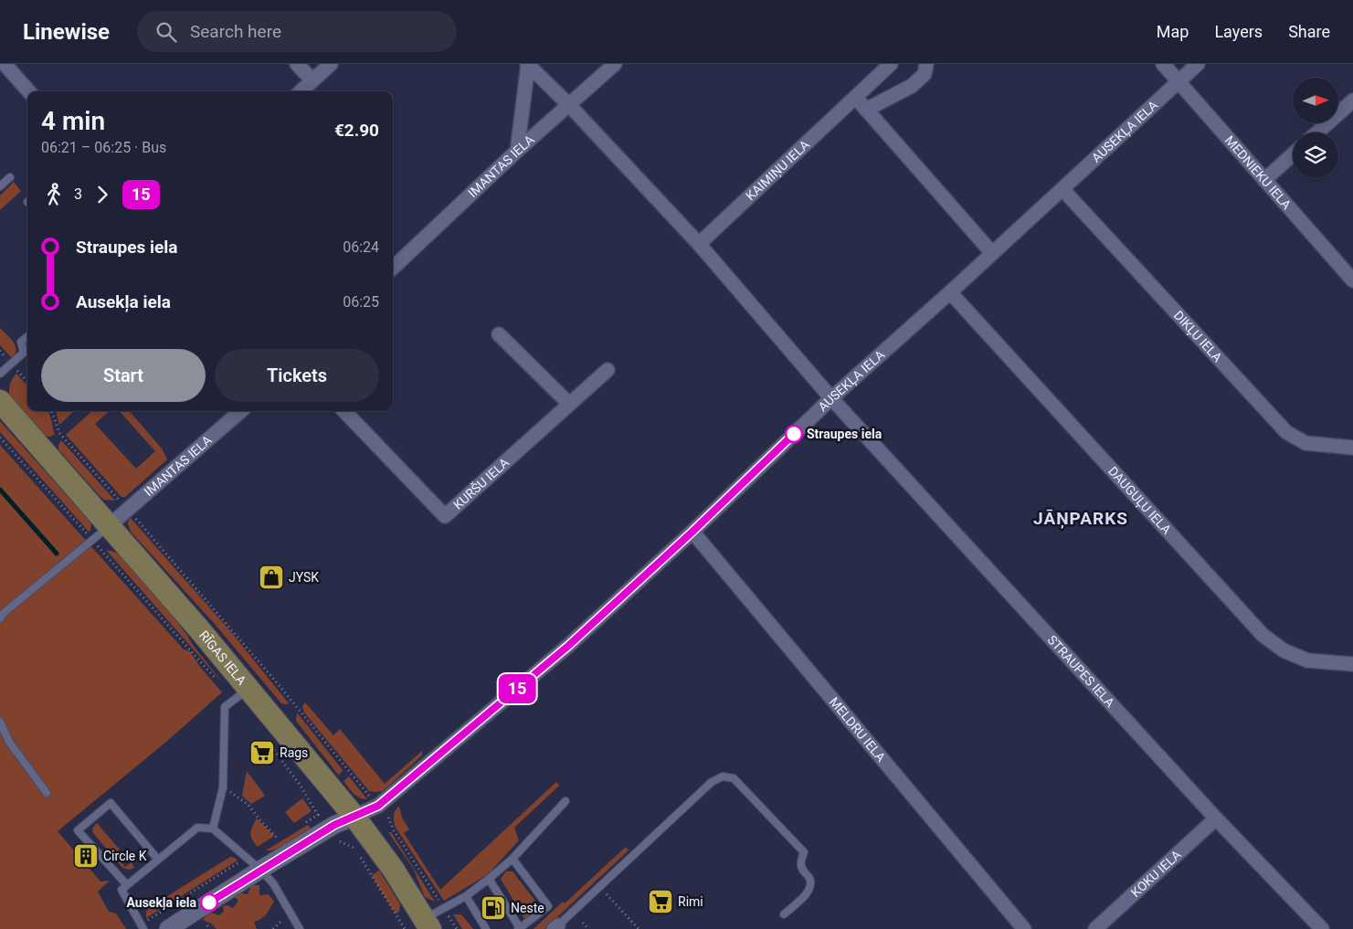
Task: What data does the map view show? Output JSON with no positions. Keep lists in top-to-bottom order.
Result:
{
  "streets": {
    "main road": ["RĪGAS IELA"],
    "street": [
      "AUSEKĻA IELA",
      "IMANTAS IELA",
      "KAIMIŅU IELA",
      "MEDNIEKU IELA",
      "DIKĻU IELA",
      "KURŠU IELA",
      "DAUGUĻU IELA",
      "STRAUPES IELA",
      "MELDRU IELA",
      "KOKU IELA"
    ]
  },
  "crossings": [
    ["AUSEKĻA IELA", "MEDNIEKU IELA"],
    ["AUSEKĻA IELA", "DIKĻU IELA"],
    ["AUSEKĻA IELA", "DAUGUĻU IELA"],
    ["AUSEKĻA IELA", "RĪGAS IELA"],
    ["AUSEKĻA IELA", "STRAUPES IELA"],
    ["AUSEKĻA IELA", "MELDRU IELA"],
    ["IMANTAS IELA", "RĪGAS IELA"],
    ["IMANTAS IELA", "STRAUPES IELA"],
    ["KAIMIŅU IELA", "STRAUPES IELA"],
    ["STRAUPES IELA", "KOKU IELA"]
  ],
  "districts": ["JĀŅPARKS"],
  "places": {
    "other": ["Straupes iela", "Ausekļa iela"],
    "shop": ["JYSK"],
    "supermarket": ["Rags", "Rimi"],
    "building": ["Circle K"],
    "fuel station": ["Neste"]
  },
  "lines": ["bus line 15"],
  "north": "right",
  "page": {
    "header": "Linewise",
    "search": "Search here",
    "nav": ["Map", "Layers", "Share"],
    "on_map": "15",
    "heading": ["4 min", "06:21 – 06:25 · Bus", "€2.90"],
    "legs": ["3", "15"],
    "list": [
      {
        "name": "Straupes iela",
        "value": "06:24"
      },
      {
        "name": "Ausekļa iela",
        "value": "06:25"
      }
    ],
    "buttons": ["Start", "Tickets"]
  }
}
